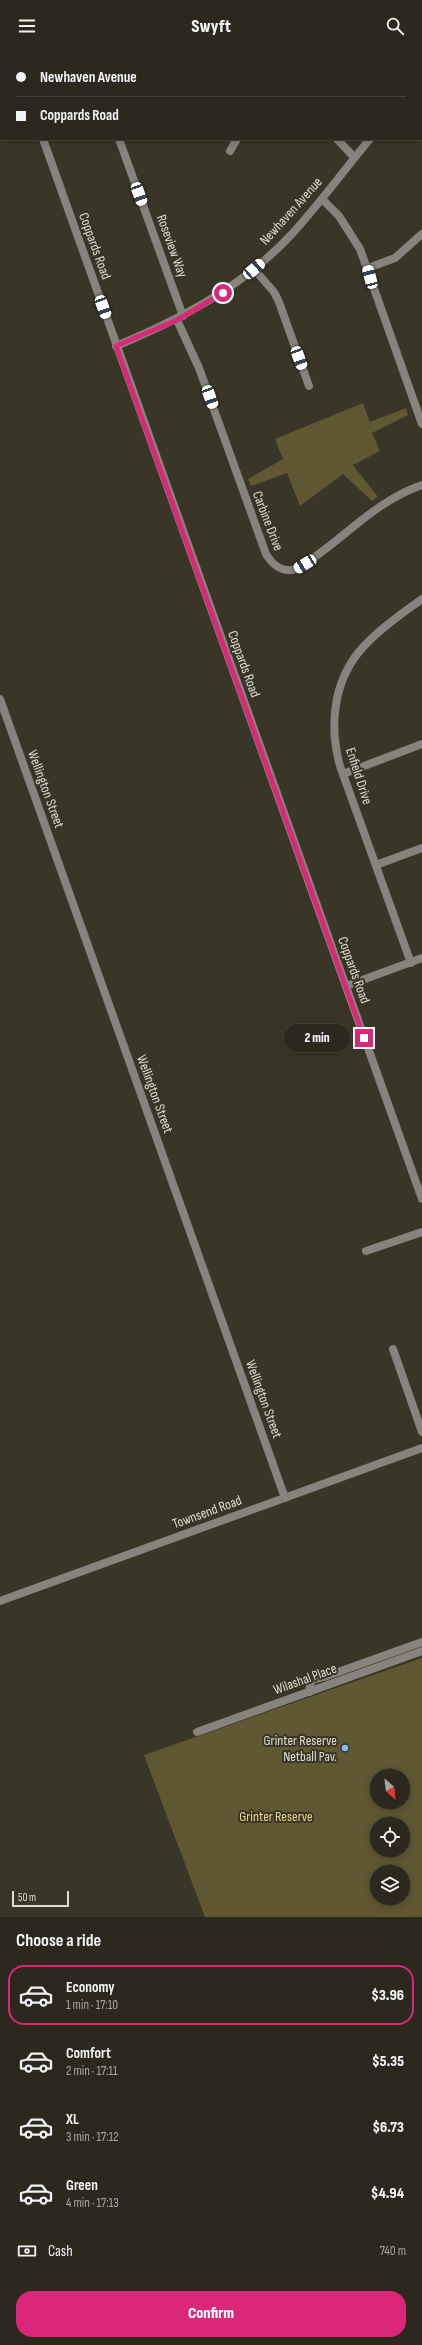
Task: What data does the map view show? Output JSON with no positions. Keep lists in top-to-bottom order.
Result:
{
  "streets": {
    "street": [
      "Newhaven Avenue",
      "Coppards Road",
      "Roseview Way",
      "Carbine Drive",
      "Enfield Drive",
      "Wellington Street",
      "Townsend Road",
      "Wilashal Place"
    ]
  },
  "crossings": [
    ["Newhaven Avenue", "Coppards Road"],
    ["Newhaven Avenue", "Roseview Way"],
    ["Newhaven Avenue", "Carbine Drive"],
    ["Roseview Way", "Carbine Drive"],
    ["Wellington Street", "Townsend Road"]
  ],
  "parks": ["Grinter Reserve"],
  "places": ["Grinter Reserve Netball Pav."],
  "scale_bar": "50 m",
  "north": "bottom right",
  "page": {
    "header": "Swyft",
    "banner": ["Newhaven Avenue", "Coppards Road"],
    "bubble": "2 min",
    "scale": "50 m",
    "heading": "Choose a ride",
    "list": [
      {
        "name": "Economy",
        "note": "1 min · 17:10",
        "value": "$3.96"
      },
      {
        "name": "Comfort",
        "note": "2 min · 17:11",
        "value": "$5.35"
      },
      {
        "name": "XL",
        "note": "3 min · 17:12",
        "value": "$6.73"
      },
      {
        "name": "Green",
        "note": "4 min · 17:13",
        "value": "$4.94"
      }
    ],
    "pay": ["Cash", "740 m"],
    "buttons": "Confirm"
  }
}
